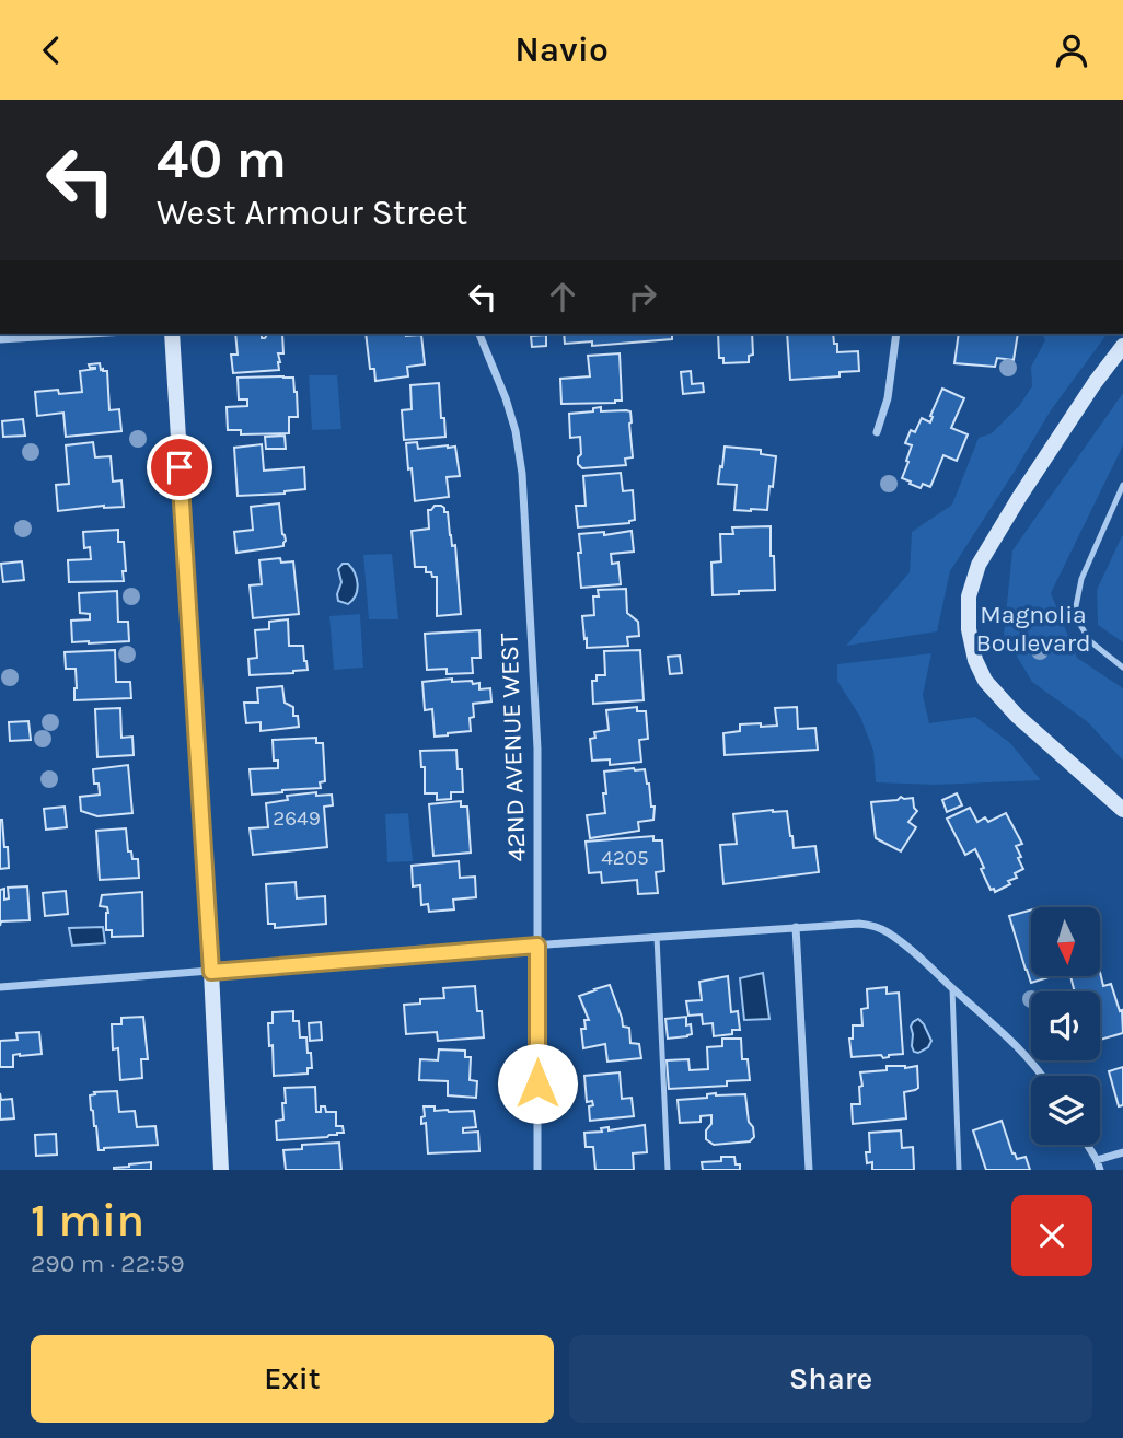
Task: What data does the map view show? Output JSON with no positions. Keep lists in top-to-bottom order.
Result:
{
  "streets": {
    "street": ["42ND AVENUE WEST"]
  },
  "parks": ["Magnolia Boulevard"],
  "house_numbers": ["2649", "4205"],
  "north": "bottom",
  "page": {
    "header": "Navio",
    "turn": ["40 m", "West Armour Street"],
    "heading": ["1 min", "290 m · 22:59"],
    "buttons": ["Exit", "Share"]
  }
}
